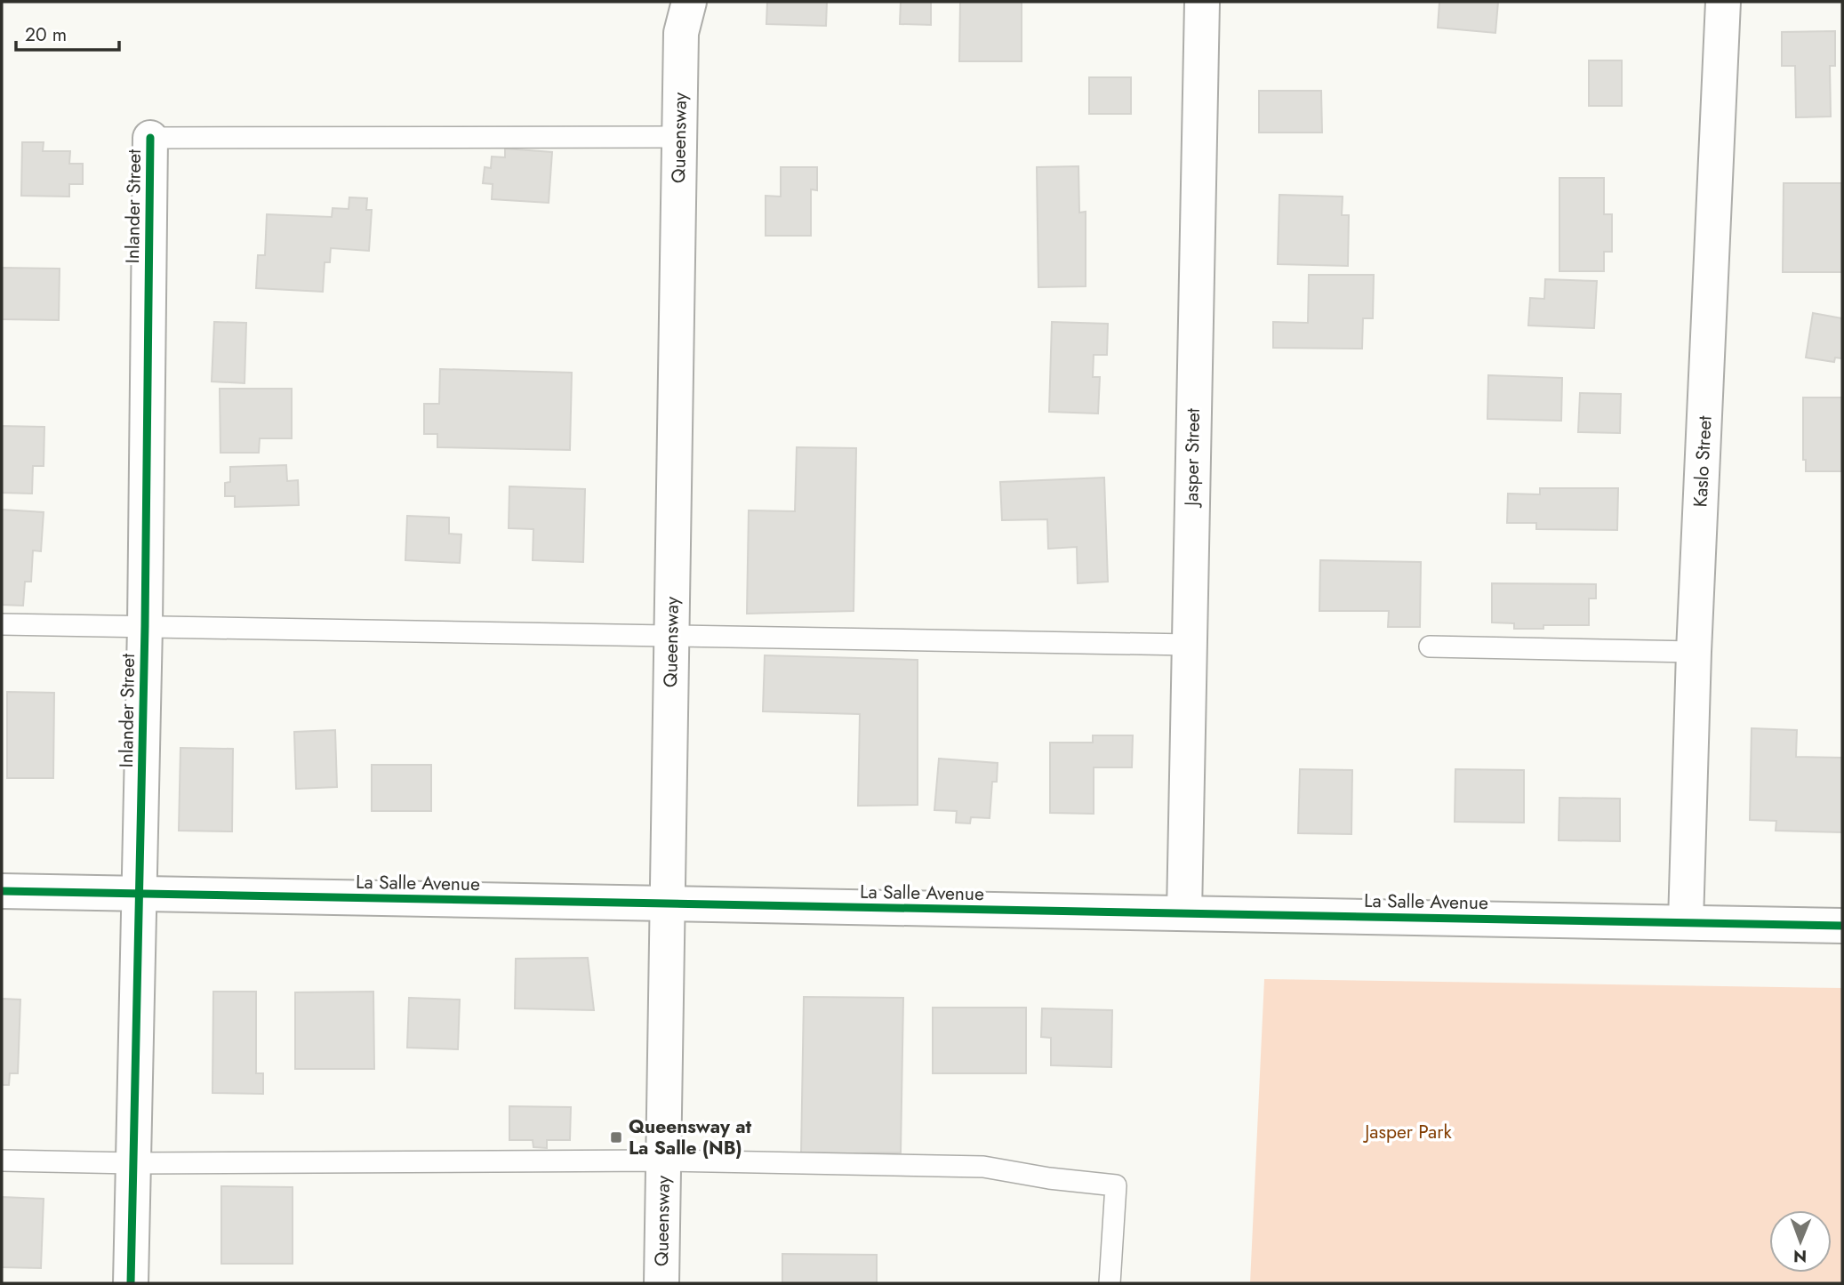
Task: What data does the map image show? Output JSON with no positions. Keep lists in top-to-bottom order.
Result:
{
  "streets": {
    "street": [
      "Queensway",
      "Inlander Street",
      "Jasper Street",
      "Kaslo Street",
      "La Salle Avenue"
    ]
  },
  "crossings": [
    ["Queensway", "La Salle Avenue"],
    ["Inlander Street", "La Salle Avenue"],
    ["Jasper Street", "La Salle Avenue"],
    ["Kaslo Street", "La Salle Avenue"]
  ],
  "parks": ["Jasper Park"],
  "places": {
    "transit": ["Queensway at La Salle (NB)"]
  },
  "scale_bar": "20 m",
  "north": "bottom"
}
